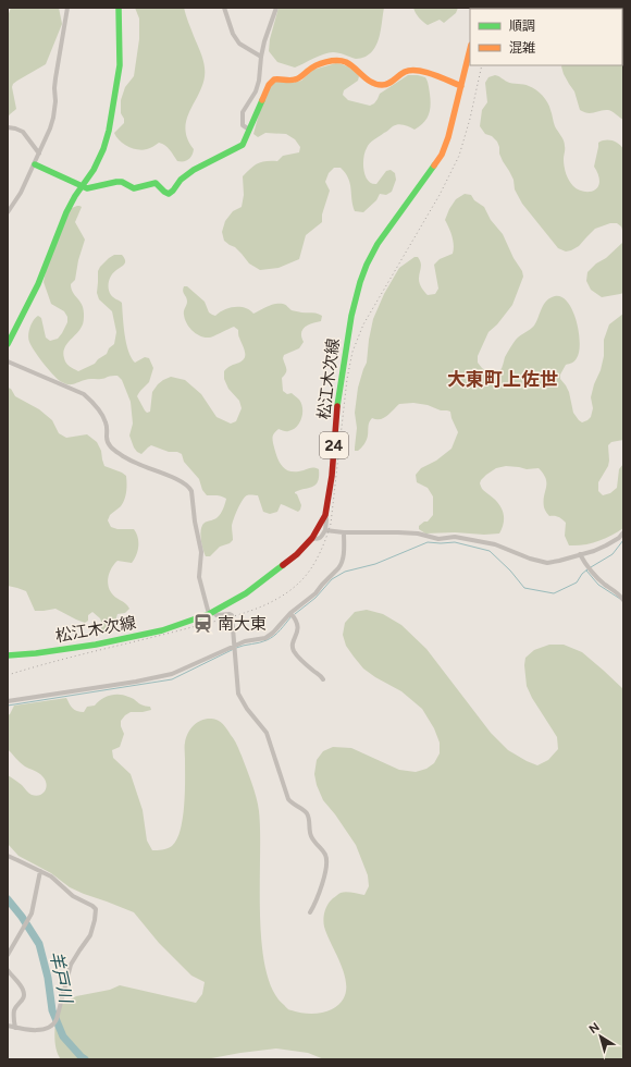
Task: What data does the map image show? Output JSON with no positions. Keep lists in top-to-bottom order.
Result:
{
  "streets": {
    "street": ["松江木次線", "24"]
  },
  "districts": ["大東町上佐世"],
  "water": ["羊戸川"],
  "places": {
    "station": ["南大東"]
  },
  "legend": ["順調", "混雑"],
  "north": "top left"
}
